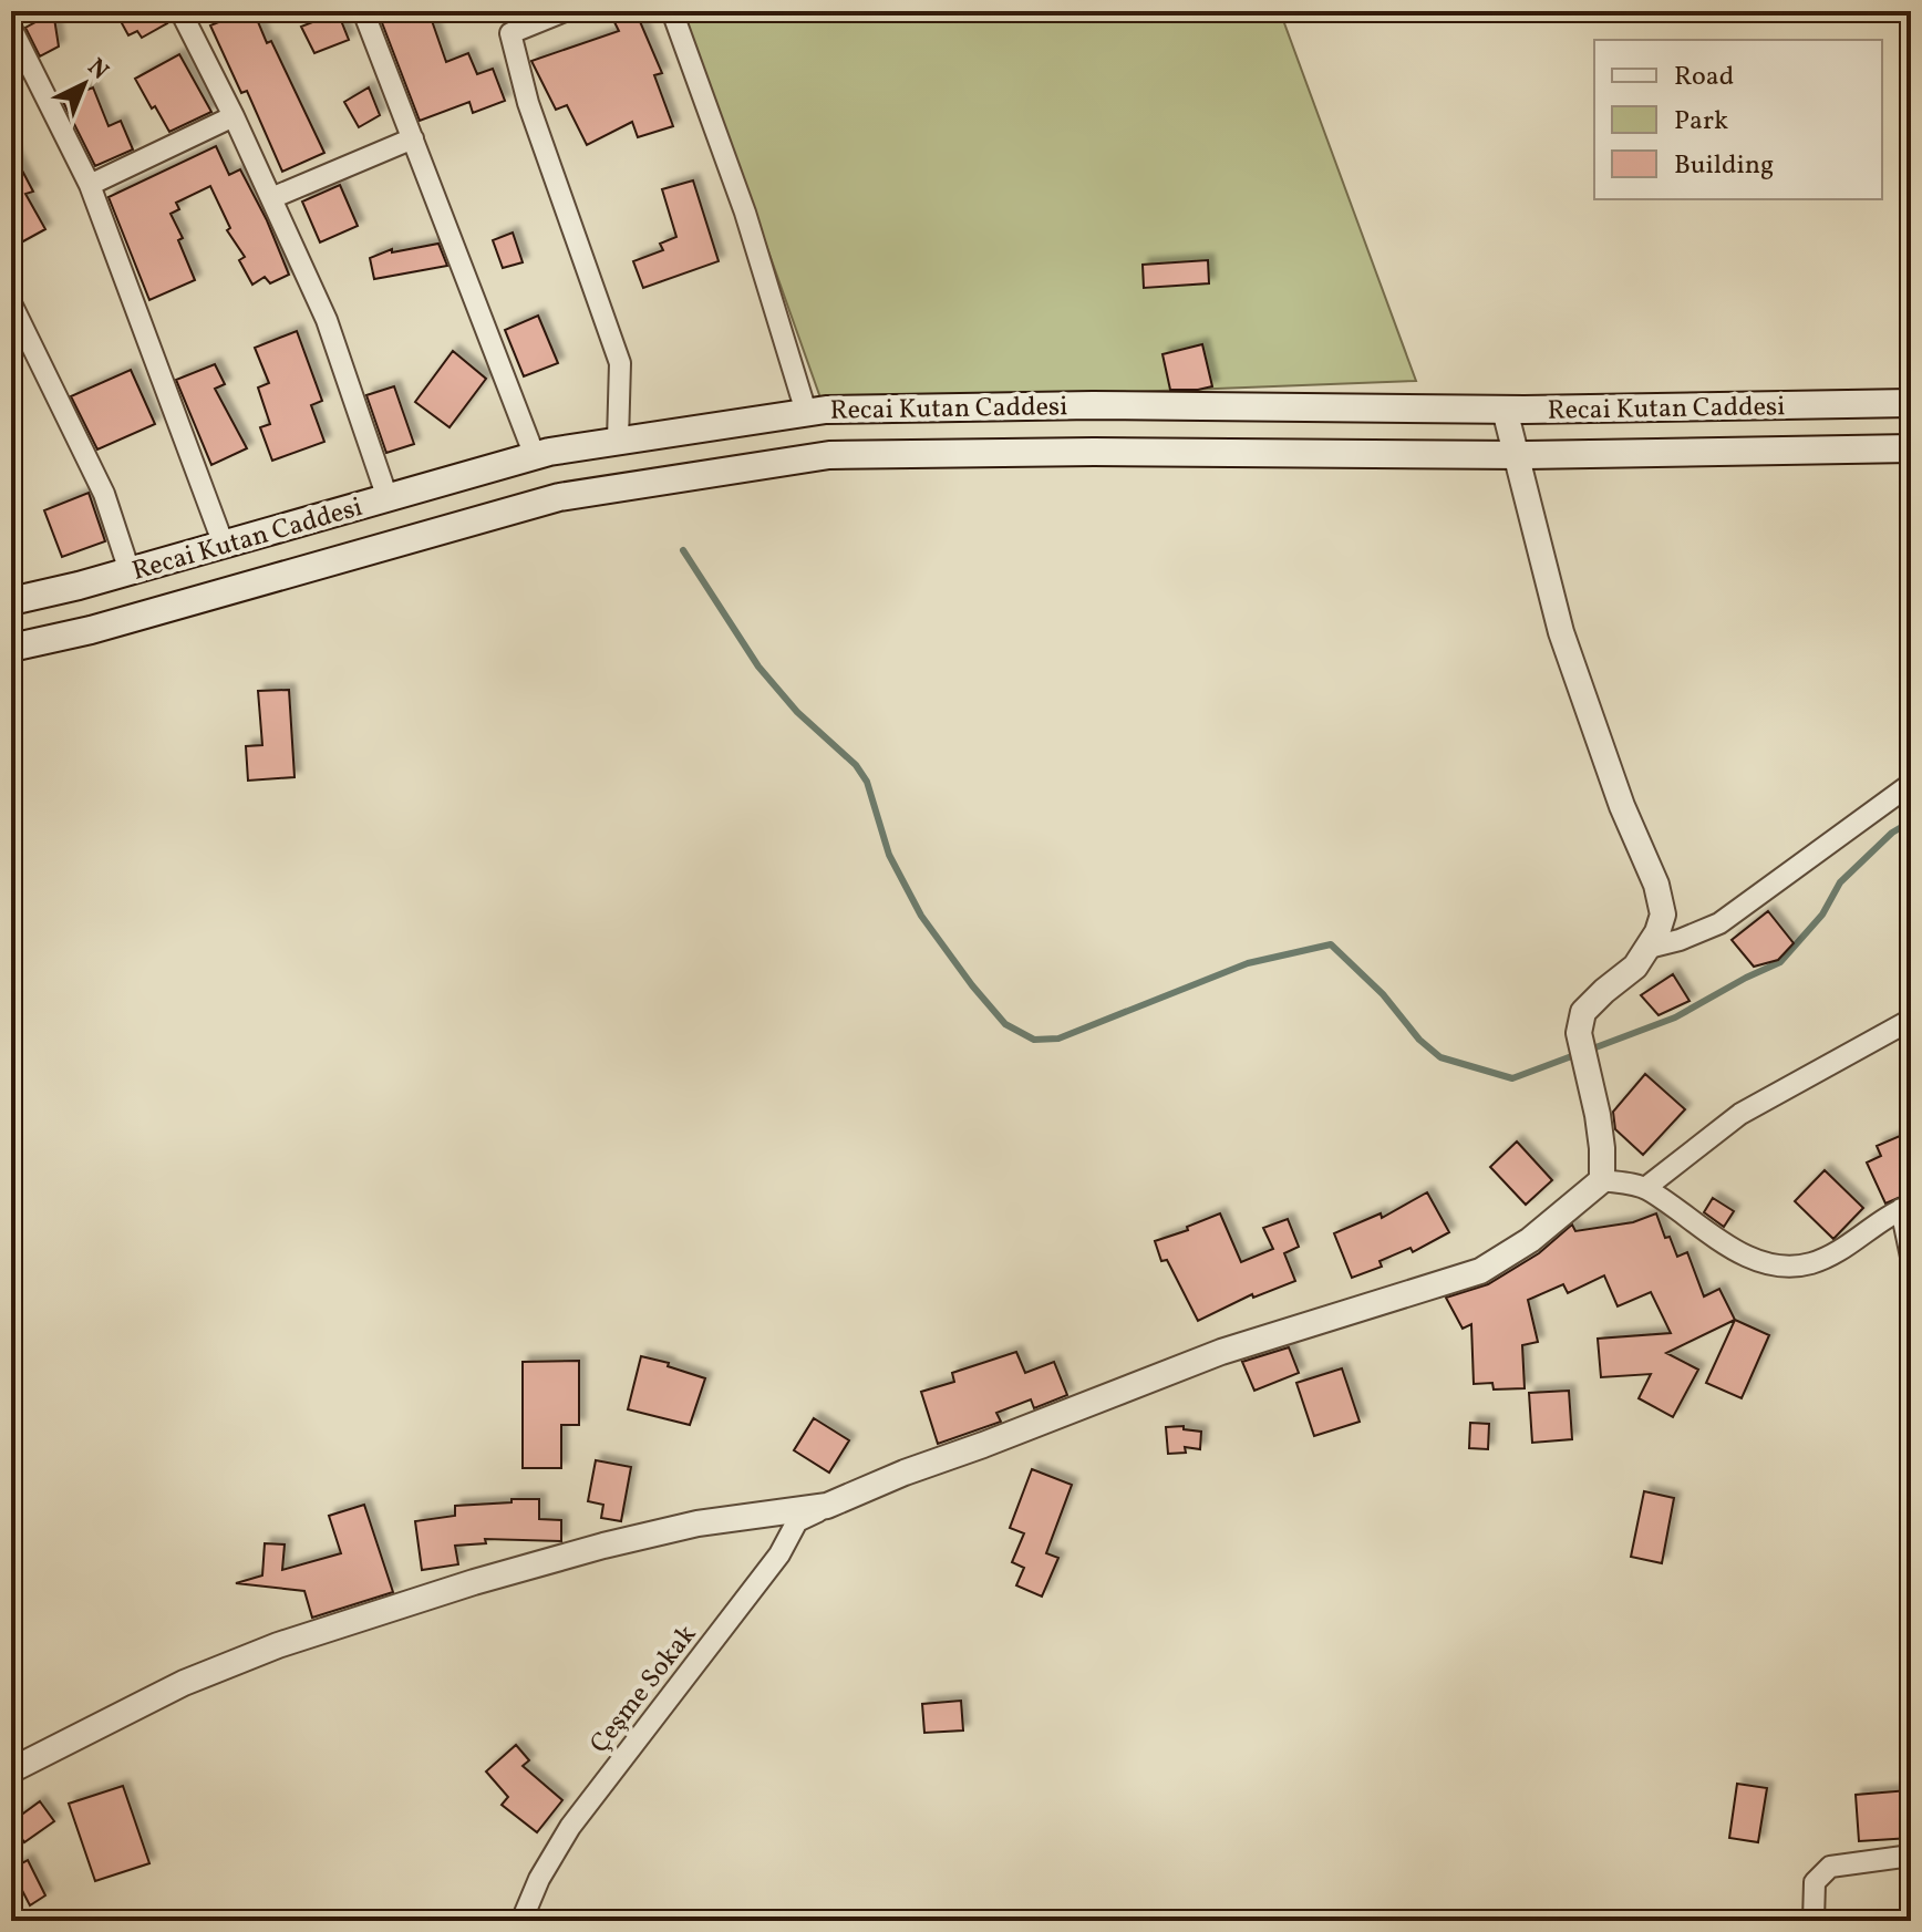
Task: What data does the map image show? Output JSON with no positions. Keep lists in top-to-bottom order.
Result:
{
  "streets": {
    "main road": ["Recai Kutan Caddesi"],
    "street": ["Çeşme Sokak"]
  },
  "legend": ["Road", "Park", "Building"],
  "north": "top right"
}
